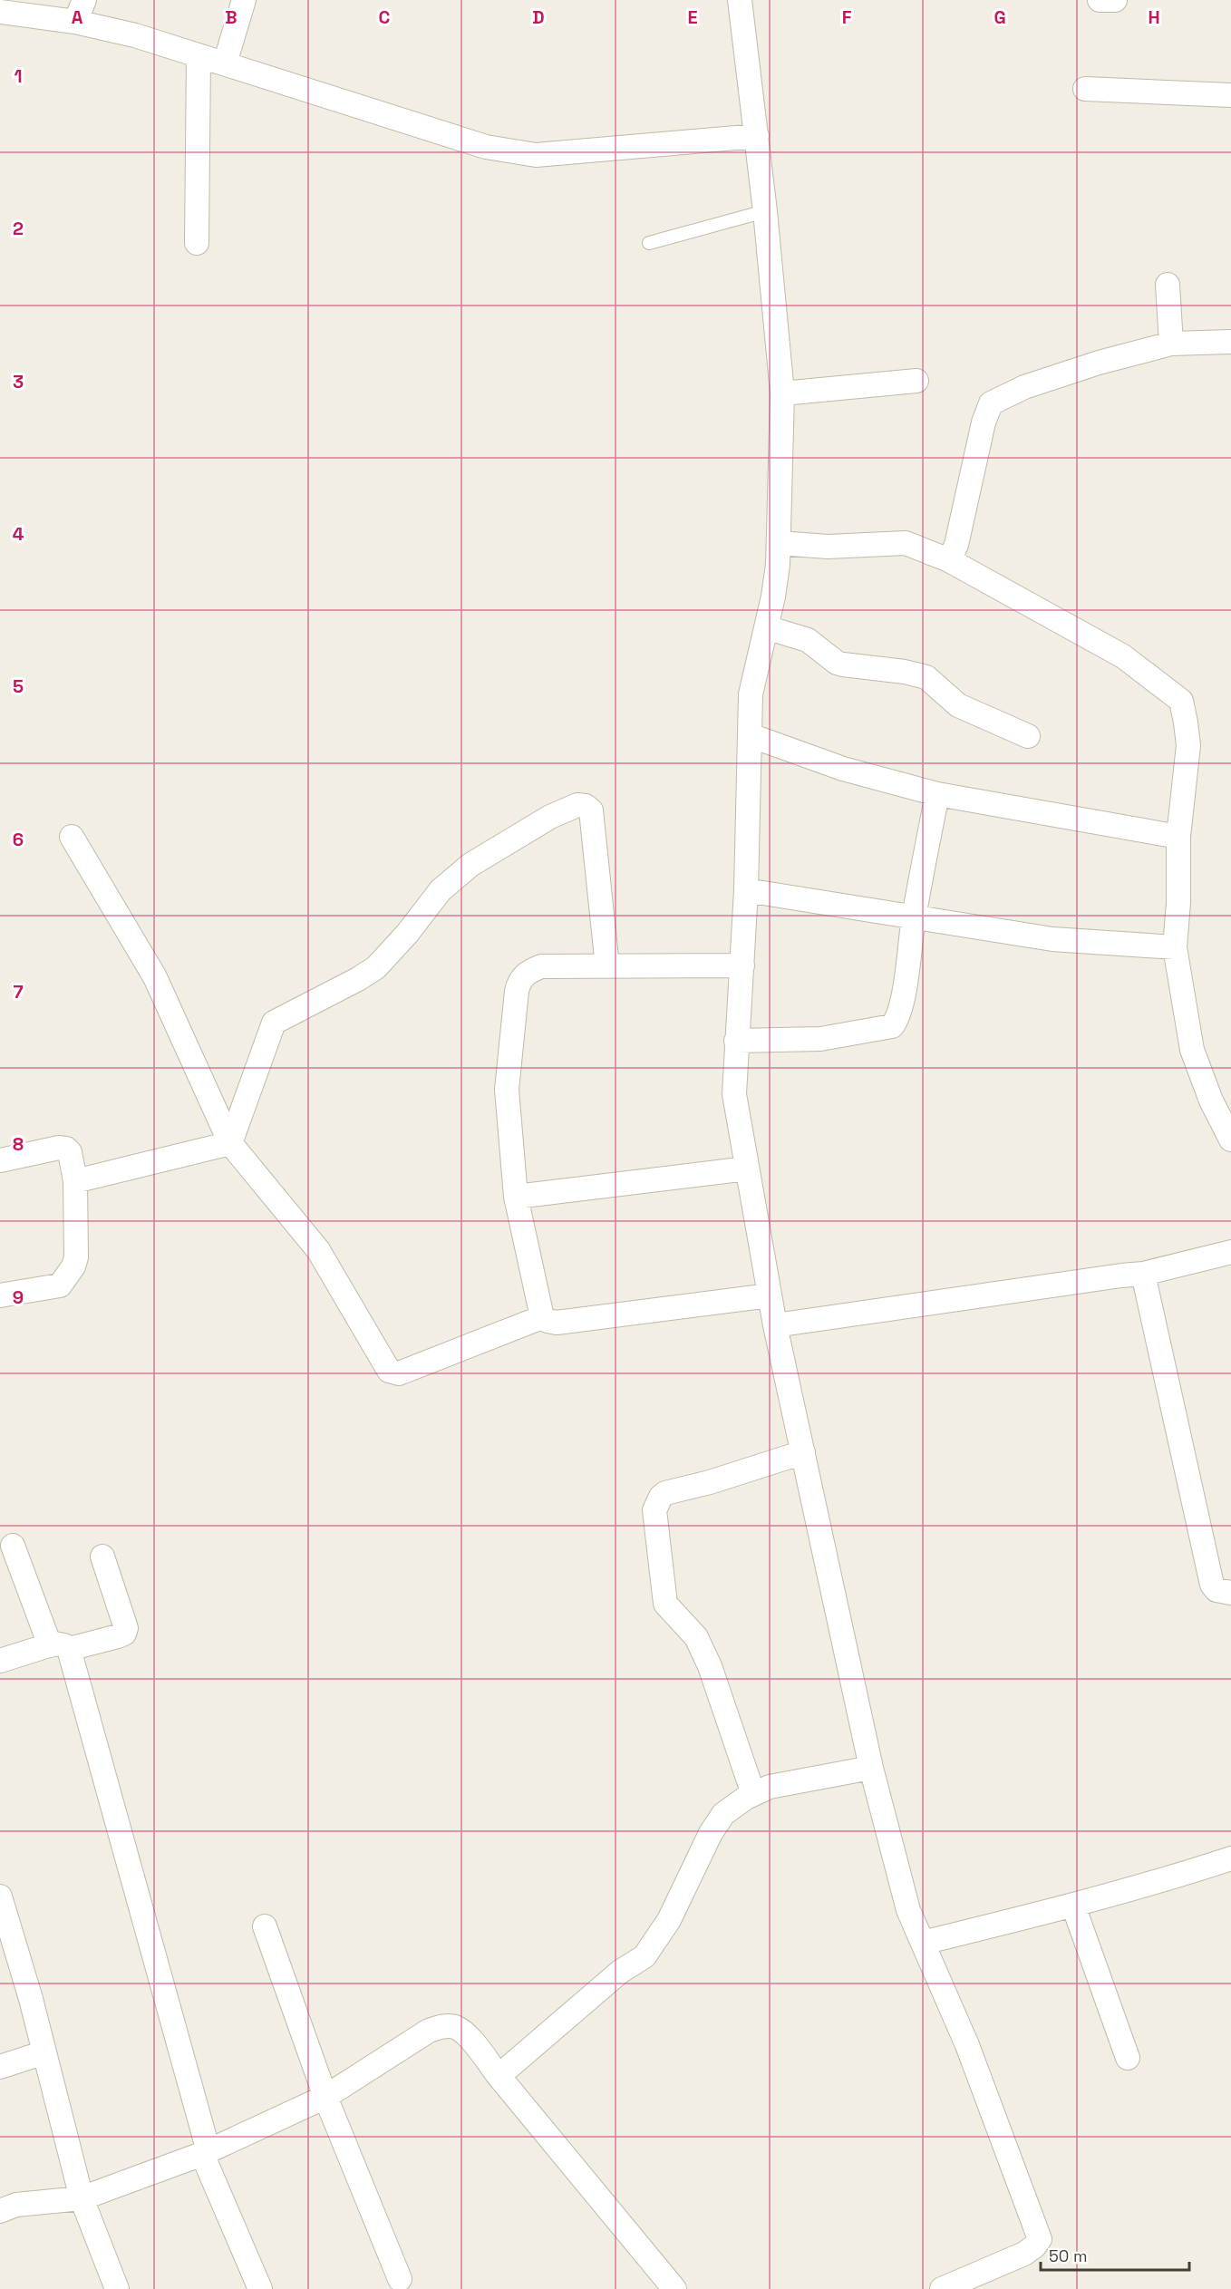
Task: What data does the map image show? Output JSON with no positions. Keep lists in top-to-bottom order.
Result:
{
  "scale_bar": "50 m",
  "grid": {
    "columns": [
      "A",
      "B",
      "C",
      "D",
      "E",
      "F",
      "G",
      "H"
    ],
    "rows": [
      "1",
      "2",
      "3",
      "4",
      "5",
      "6",
      "7",
      "8",
      "9"
    ]
  }
}
